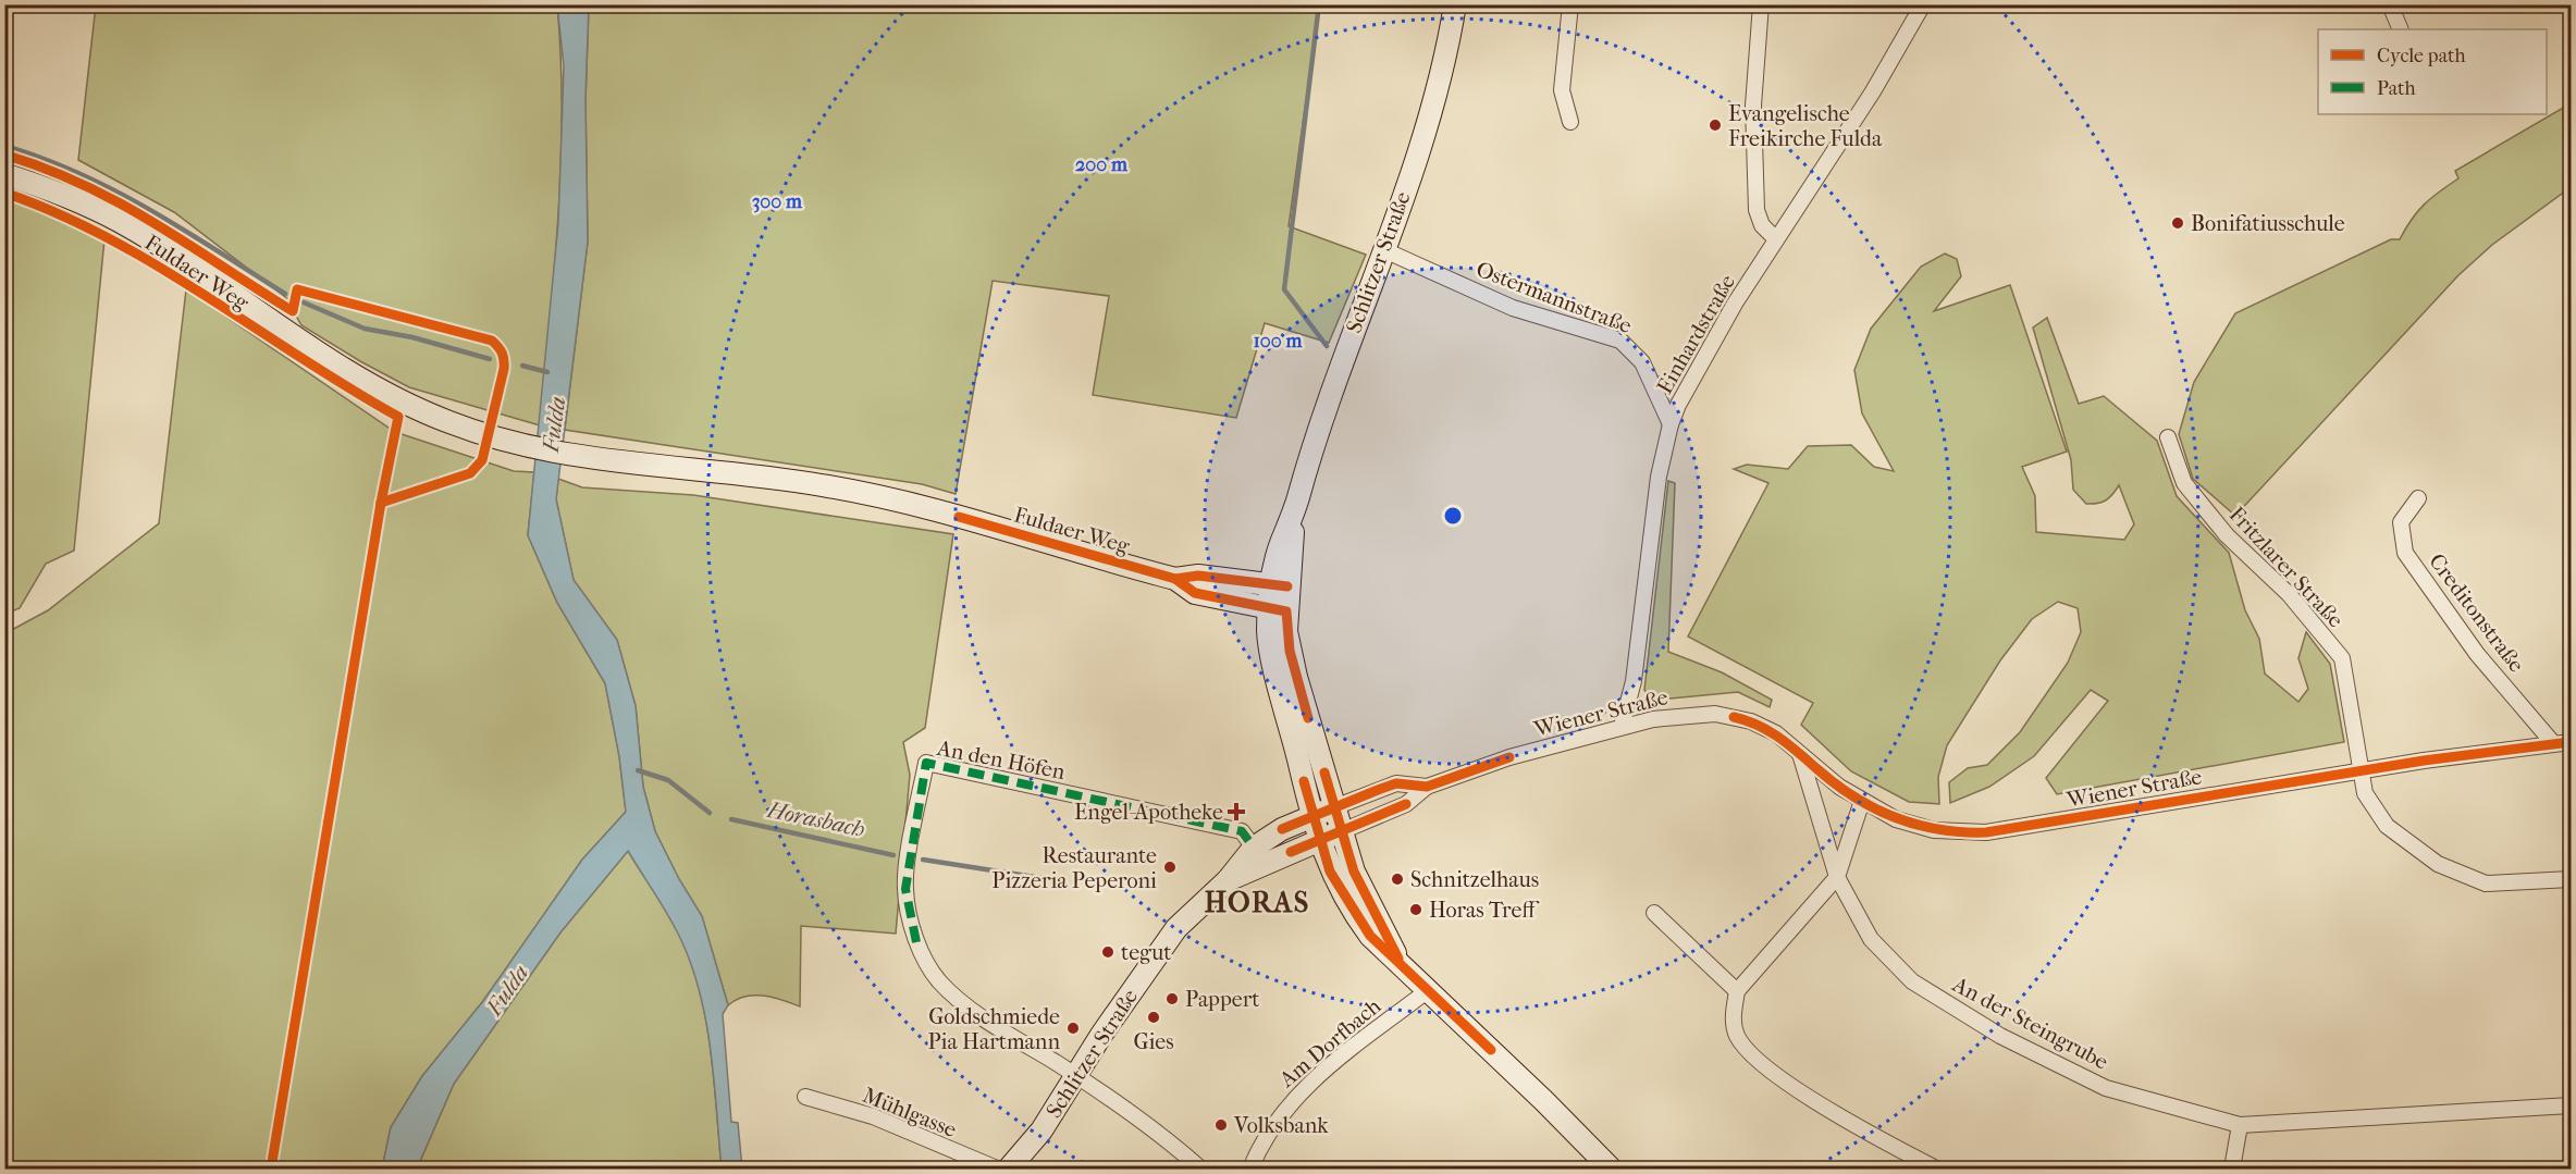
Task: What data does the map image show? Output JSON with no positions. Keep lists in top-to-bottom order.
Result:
{
  "streets": {
    "main road": ["Schlitzer Straße", "Fuldaer Weg"],
    "street": [
      "Ostermannstraße",
      "Einhardstraße",
      "Fritzlarer Straße",
      "Creditonstraße",
      "Wiener Straße",
      "An den Höfen",
      "An der Steingrube",
      "Am Dorfbach",
      "Mühlgasse"
    ]
  },
  "crossings": [
    ["Schlitzer Straße", "Fuldaer Weg"],
    ["Schlitzer Straße", "Ostermannstraße"],
    ["Schlitzer Straße", "Wiener Straße"],
    ["Schlitzer Straße", "An den Höfen"],
    ["Ostermannstraße", "Einhardstraße"],
    ["Einhardstraße", "Wiener Straße"],
    ["Fritzlarer Straße", "Wiener Straße"],
    ["Creditonstraße", "Wiener Straße"],
    ["Wiener Straße", "An der Steingrube"]
  ],
  "districts": ["HORAS"],
  "water": ["Fulda", "Horasbach"],
  "places": {
    "other": [
      "Evangelische Freikirche Fulda",
      "Bonifatiusschule",
      "Restaurante Pizzeria Peperoni",
      "Schnitzelhaus",
      "Horas Treff",
      "tegut",
      "Pappert",
      "Gies",
      "Goldschmiede Pia Hartmann",
      "Volksbank"
    ],
    "health": ["Engel-Apotheke"]
  },
  "legend": ["Cycle path", "Path"],
  "rings": ["200 m", "300 m", "100 m"]
}
